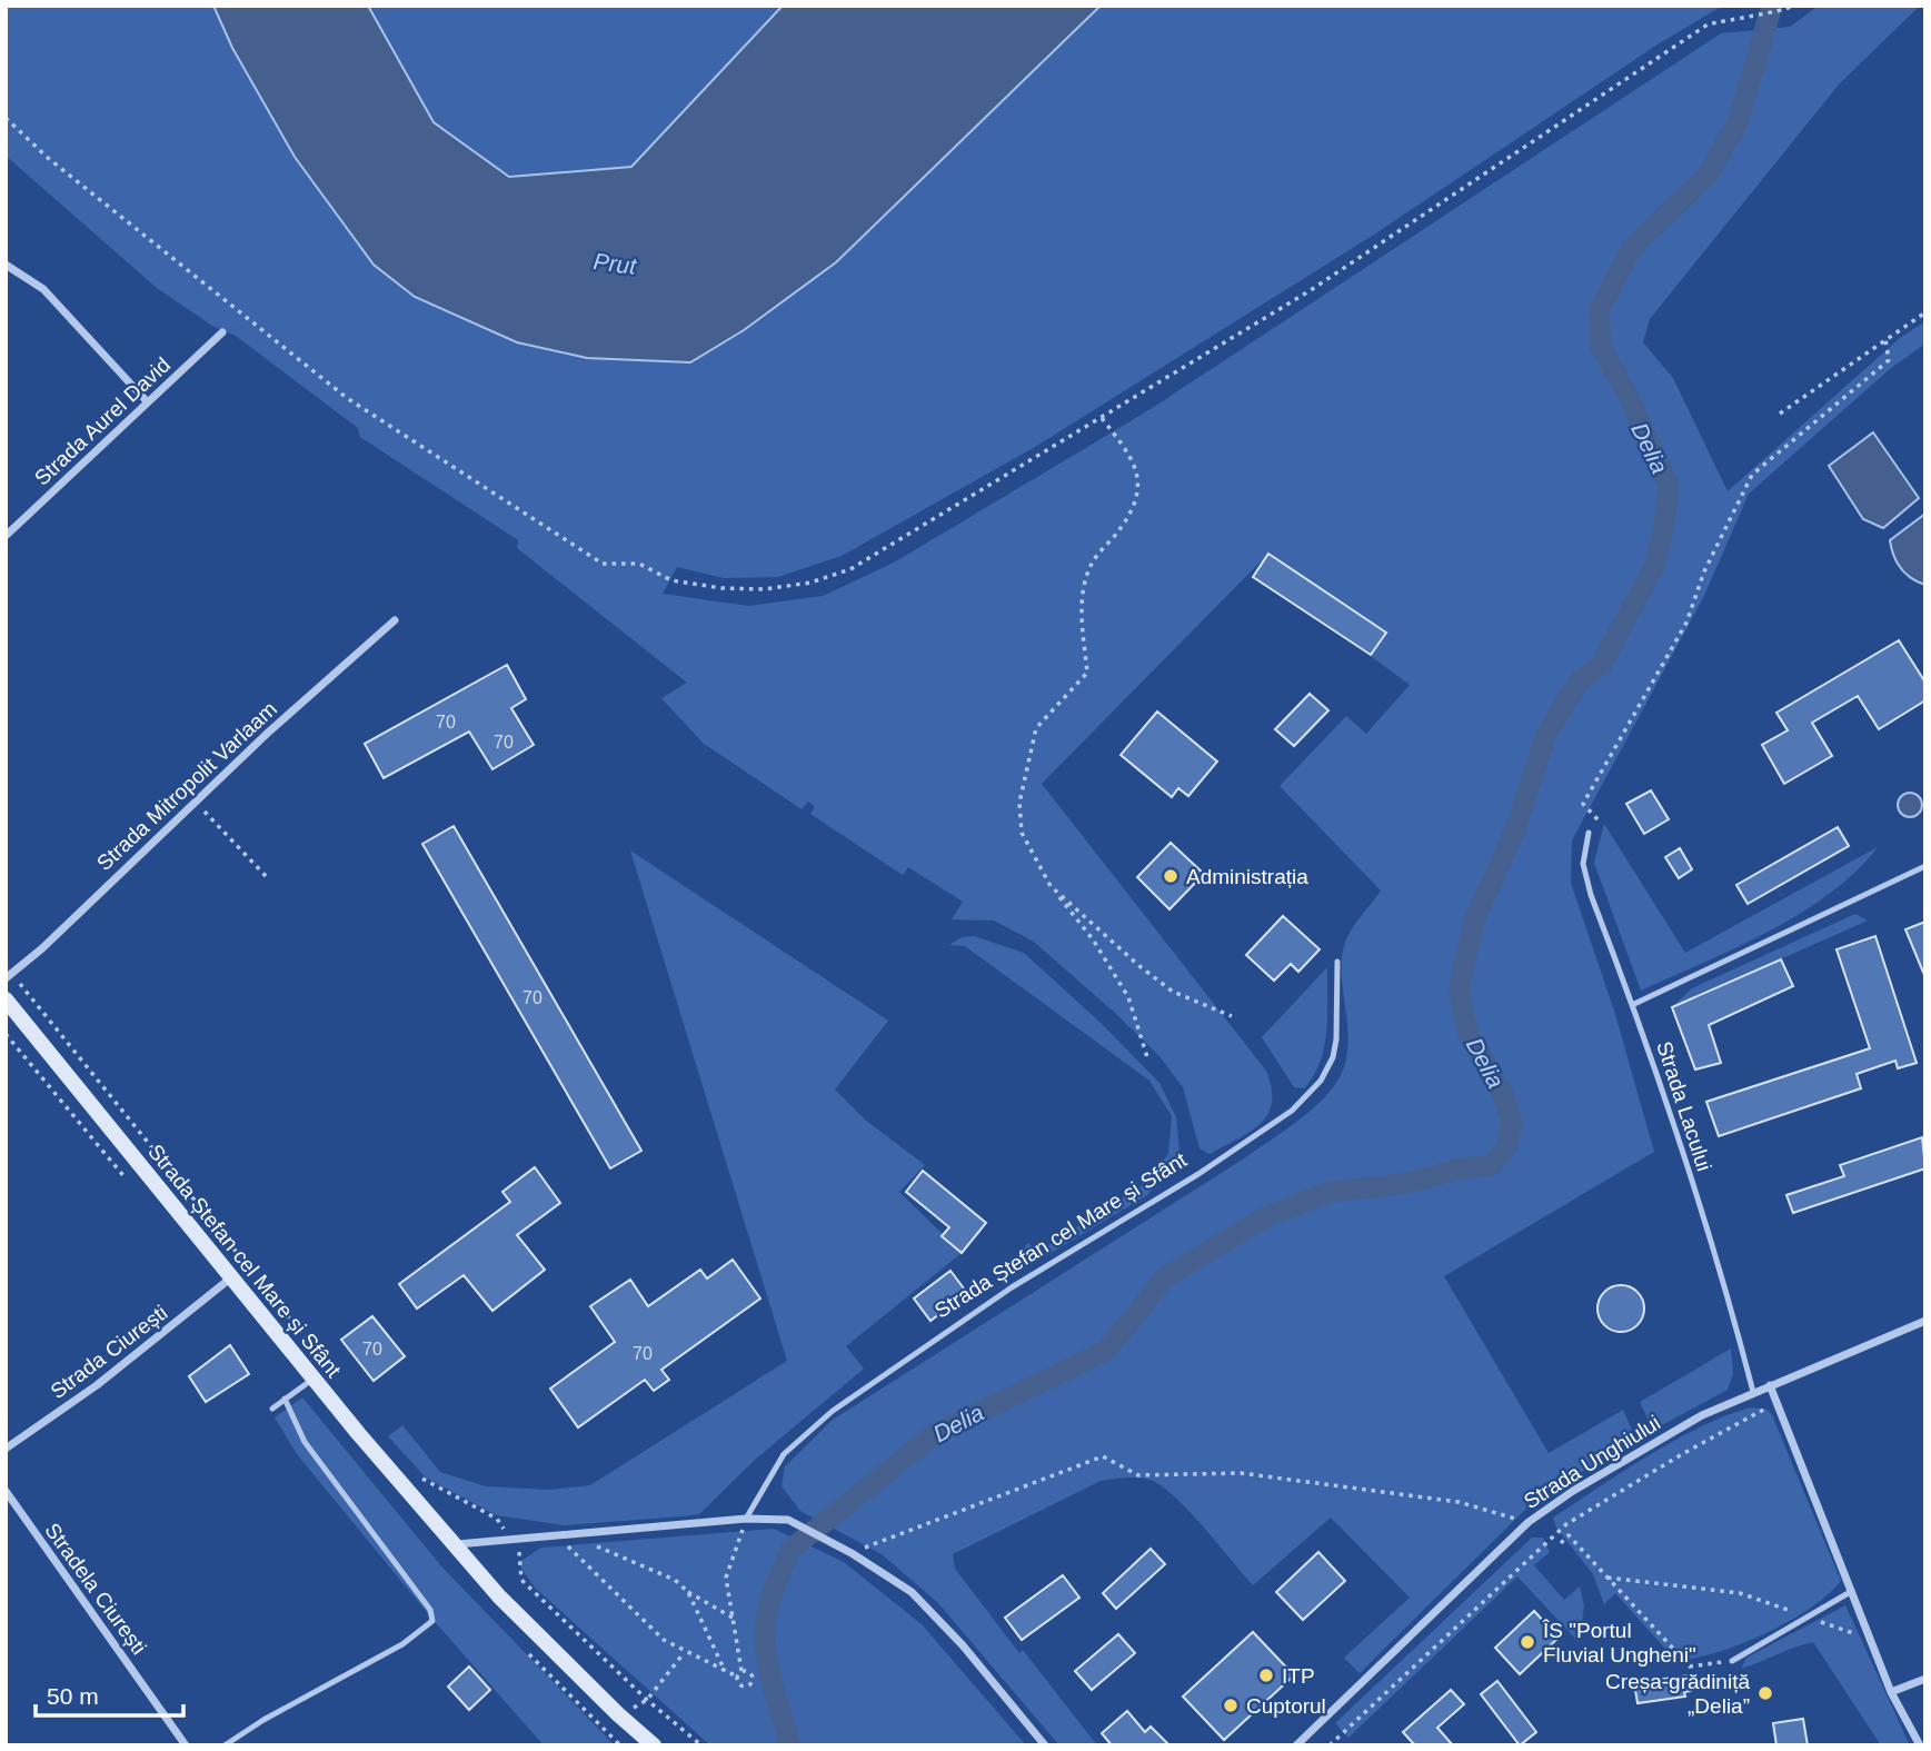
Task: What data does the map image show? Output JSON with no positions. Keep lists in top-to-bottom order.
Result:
{
  "streets": {
    "main road": ["Strada Ștefan cel Mare și Sfânt"],
    "street": [
      "Strada Aurel David",
      "Strada Mitropolit Varlaam",
      "Strada Ciurești",
      "Strada Unghiului",
      "Stradela Ciurești"
    ],
    "lane": ["Strada Lacului"]
  },
  "crossings": [
    ["Strada Lacului", "Strada Unghiului"],
    ["Strada Ștefan cel Mare și Sfânt", "Strada Ciurești"]
  ],
  "water": ["Prut", "Delia"],
  "places": [
    "Administrația",
    "ÎS \"Portul Fluvial Ungheni\"",
    "ITP",
    "Creșa-grădiniță „Delia”",
    "Cuptorul"
  ],
  "house_numbers": [
    "70",
    "70",
    "70",
    "70",
    "70"
  ],
  "scale_bar": "50 m"
}
